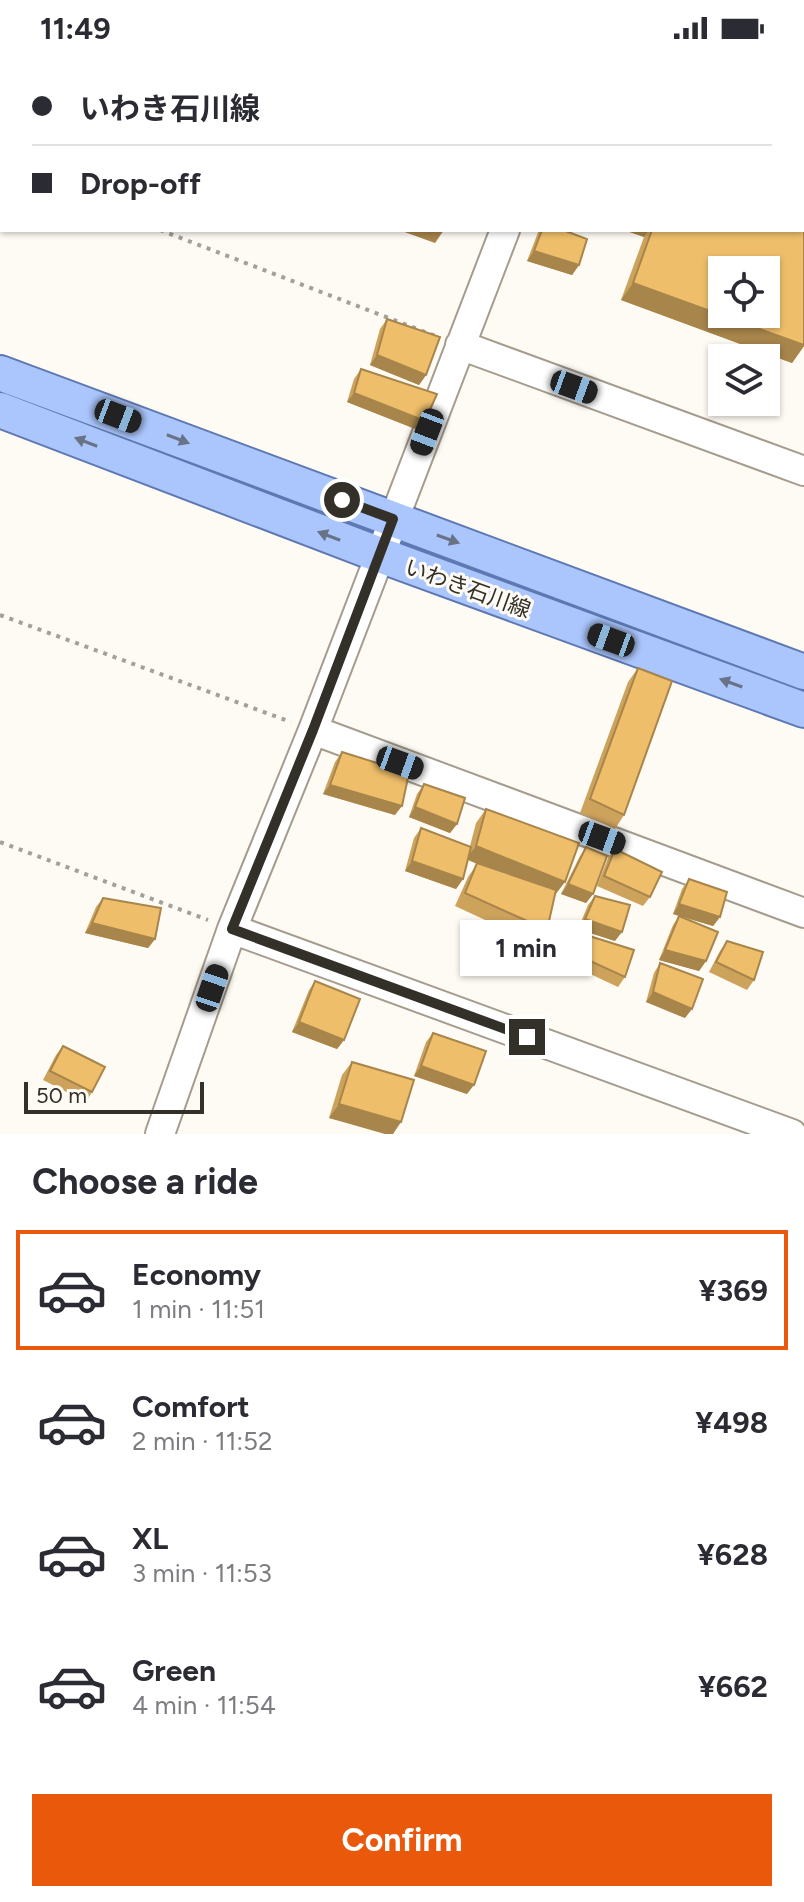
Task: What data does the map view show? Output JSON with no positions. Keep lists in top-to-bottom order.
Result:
{
  "streets": {
    "main road": ["いわき石川線"]
  },
  "scale_bar": "50 m",
  "page": {
    "status": "11:49",
    "banner": ["いわき石川線", "Drop-off"],
    "bubble": "1 min",
    "scale": "50 m",
    "heading": "Choose a ride",
    "list": [
      {
        "name": "Economy",
        "note": "1 min · 11:51",
        "value": "¥369"
      },
      {
        "name": "Comfort",
        "note": "2 min · 11:52",
        "value": "¥498"
      },
      {
        "name": "XL",
        "note": "3 min · 11:53",
        "value": "¥628"
      },
      {
        "name": "Green",
        "note": "4 min · 11:54",
        "value": "¥662"
      }
    ],
    "buttons": "Confirm"
  }
}
